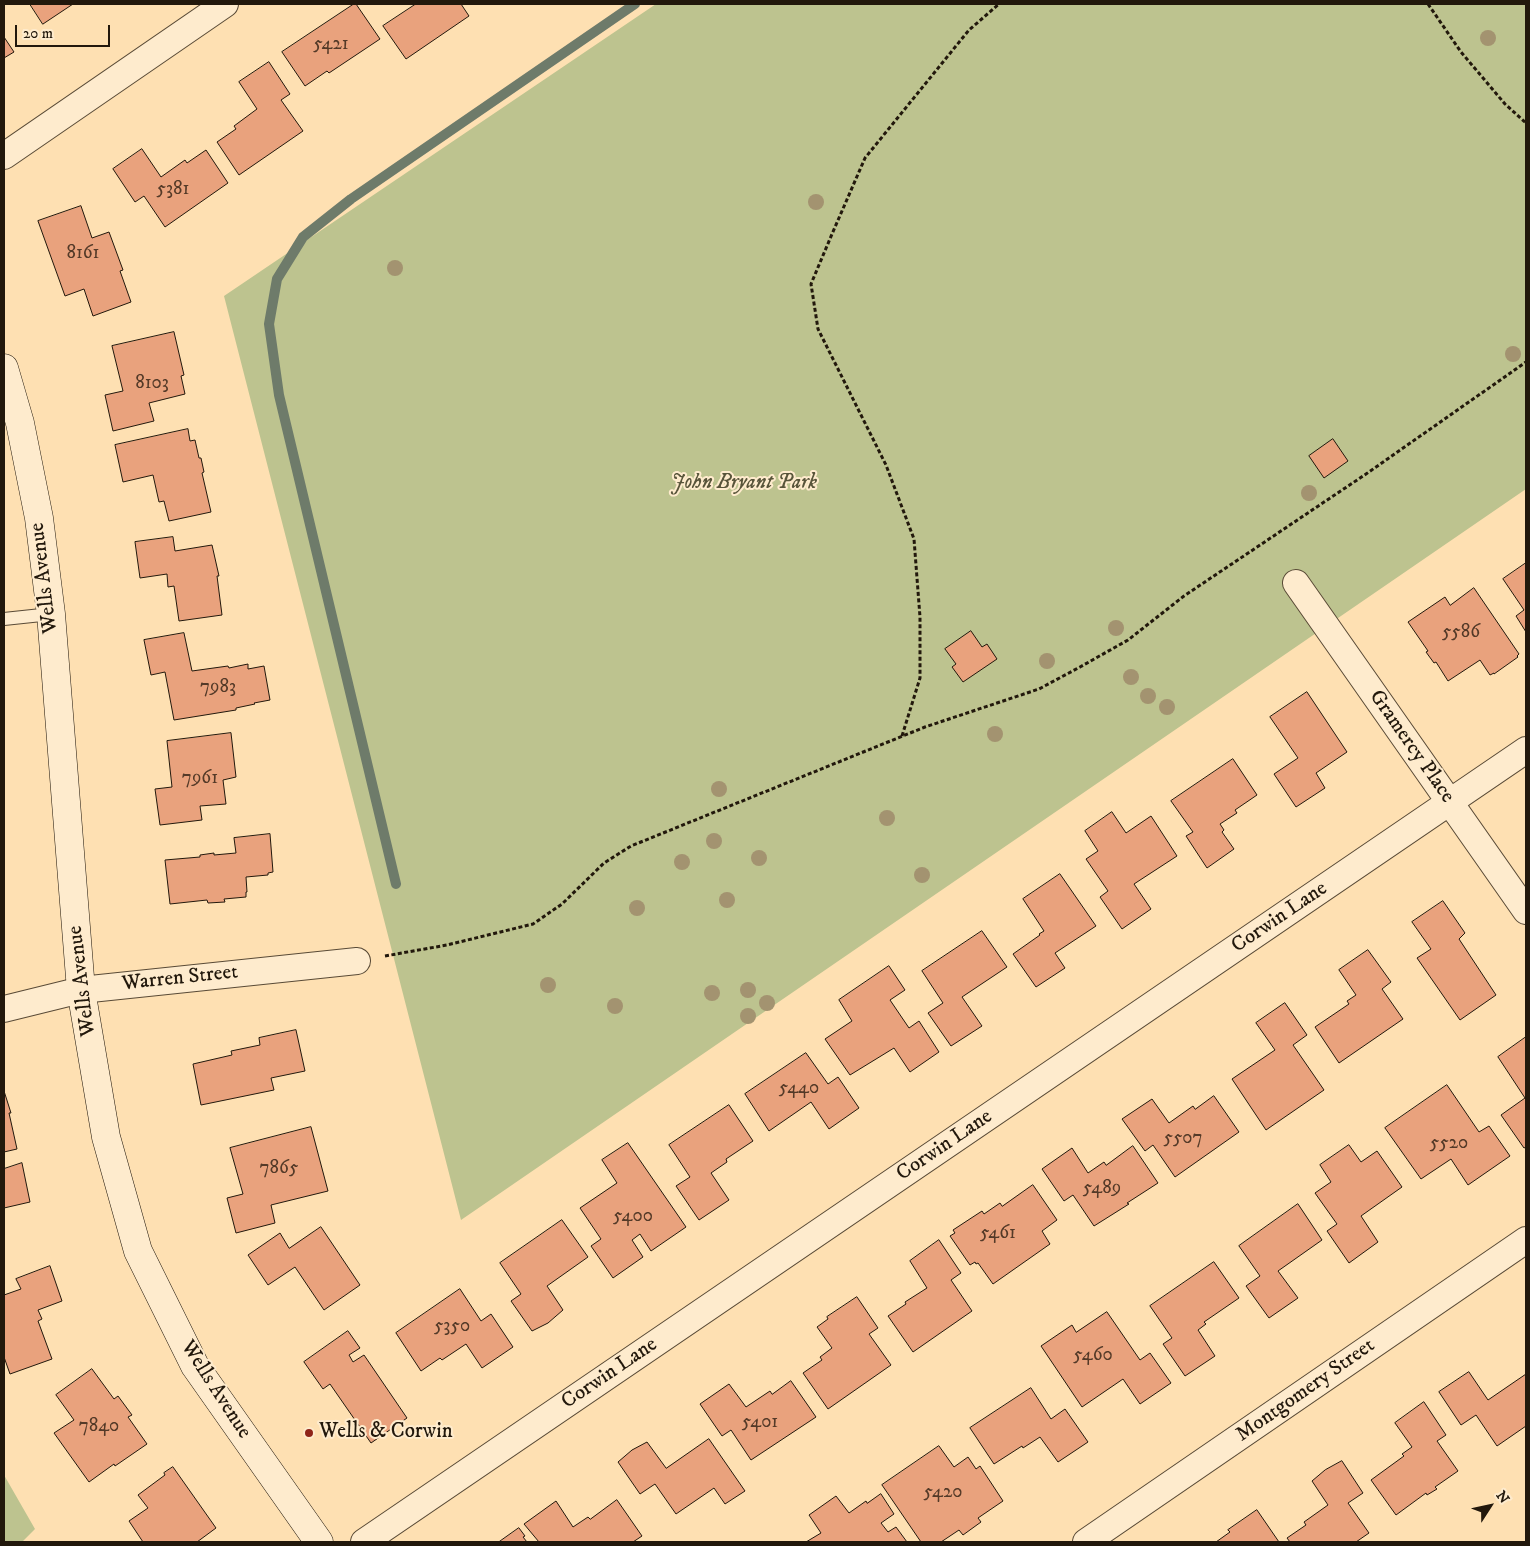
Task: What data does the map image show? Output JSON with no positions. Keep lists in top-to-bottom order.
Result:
{
  "streets": {
    "main road": ["Wells Avenue"],
    "street": [
      "Gramercy Place",
      "Corwin Lane",
      "Warren Street",
      "Montgomery Street"
    ]
  },
  "crossings": [
    ["Wells Avenue", "Warren Street"],
    ["Gramercy Place", "Corwin Lane"]
  ],
  "parks": ["John Bryant Park"],
  "places": ["Wells & Corwin"],
  "house_numbers": [
    "5421",
    "5381",
    "8161",
    "8103",
    "5586",
    "7983",
    "7961",
    "5440",
    "5507",
    "5520",
    "7865",
    "5489",
    "5400",
    "5461",
    "5350",
    "5460",
    "5401",
    "7840",
    "5420"
  ],
  "scale_bar": "20 m",
  "north": "top right"
}
